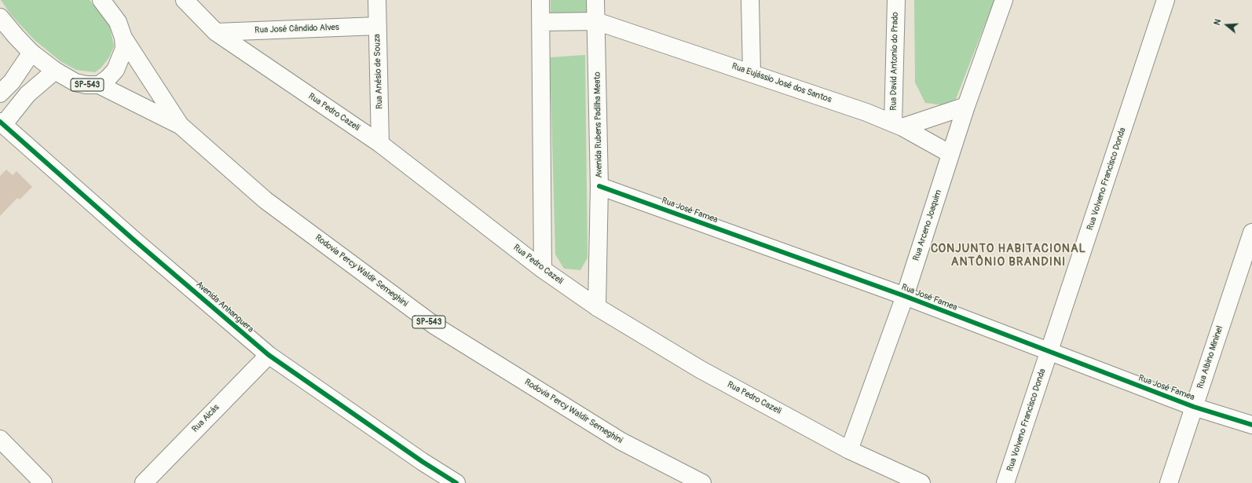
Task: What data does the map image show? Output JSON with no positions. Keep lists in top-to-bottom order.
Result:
{
  "streets": {
    "street": [
      "Rua José Cândido Alves",
      "Rua David Antonio do Prado",
      "Rua Anésio de Souza",
      "Rua Eujássio José dos Santos",
      "SP-543",
      "Rua Pedro Cazeli",
      "Avenida Rubens Padilha Meato",
      "Rua Volveno Francisco Donda",
      "Rua José Famea",
      "Rua Arceno Joaquim",
      "Rodovia Percy Waldir Semeghini",
      "Avenida Anhanguera",
      "Rua Albino Mininel",
      "Rua Aicás"
    ]
  },
  "crossings": [
    ["Rua José Cândido Alves", "Rua Anésio de Souza"],
    ["Rua José Cândido Alves", "Rua Pedro Cazeli"],
    ["Rua David Antonio do Prado", "Rua Eujássio José dos Santos"],
    ["Rua Anésio de Souza", "Rua Pedro Cazeli"],
    ["Rua Eujássio José dos Santos", "Avenida Rubens Padilha Meato"],
    ["Rua Eujássio José dos Santos", "Rua Arceno Joaquim"],
    ["Rua Pedro Cazeli", "Avenida Rubens Padilha Meato"],
    ["Rua Pedro Cazeli", "Rua Arceno Joaquim"],
    ["Avenida Rubens Padilha Meato", "Rua José Famea"],
    ["Rua Volveno Francisco Donda", "Rua José Famea"],
    ["Rua José Famea", "Rua Arceno Joaquim"],
    ["Rua José Famea", "Rua Albino Mininel"],
    ["Avenida Anhanguera", "Rua Aicás"]
  ],
  "districts": ["CONJUNTO HABITACIONAL ANTÔNIO BRANDINI"],
  "north": "left"
}
